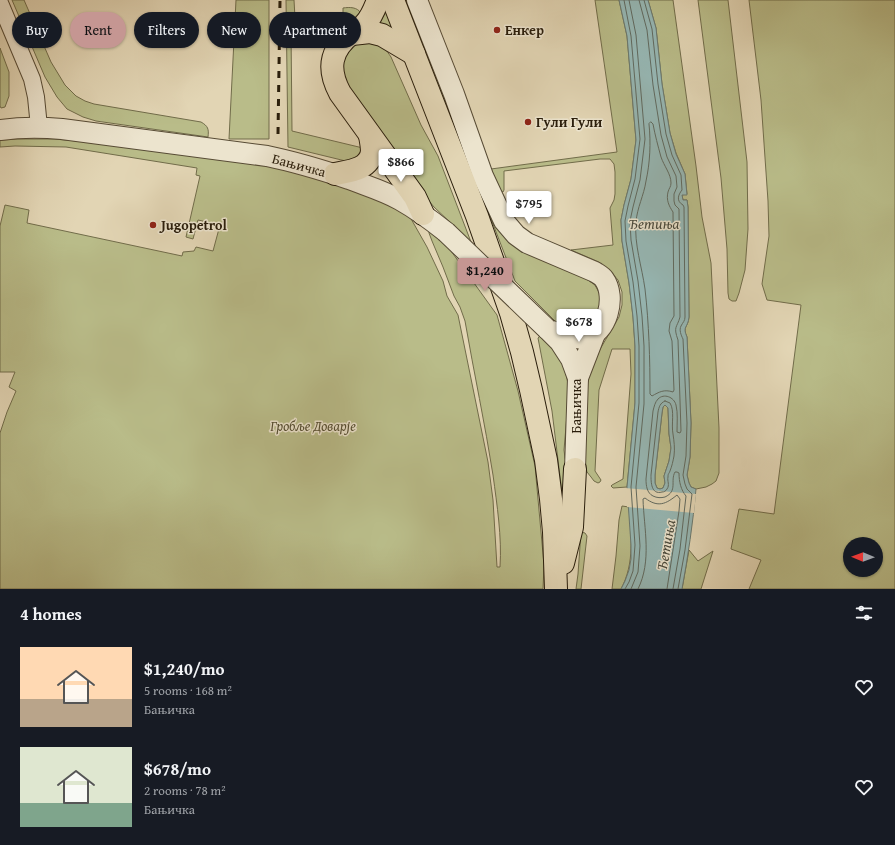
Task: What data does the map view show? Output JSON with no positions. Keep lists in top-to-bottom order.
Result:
{
  "streets": {
    "street": ["Бањичка"]
  },
  "water": ["Ђетиња"],
  "parks": ["Гробље Доварје"],
  "places": ["Енкер", "Гули Гули", "Jugopetrol"],
  "north": "left",
  "page": {
    "chip": [
      "Buy",
      "Rent",
      "Filters",
      "New",
      "Apartment"
    ],
    "price": [
      "$866",
      "$795",
      "$1,240",
      "$678"
    ],
    "heading": "4 homes",
    "list": [
      {
        "name": "$1,240/mo",
        "note": "5 rooms · 168 m² · Бањичка"
      },
      {
        "name": "$678/mo",
        "note": "2 rooms · 78 m² · Бањичка"
      }
    ]
  }
}
